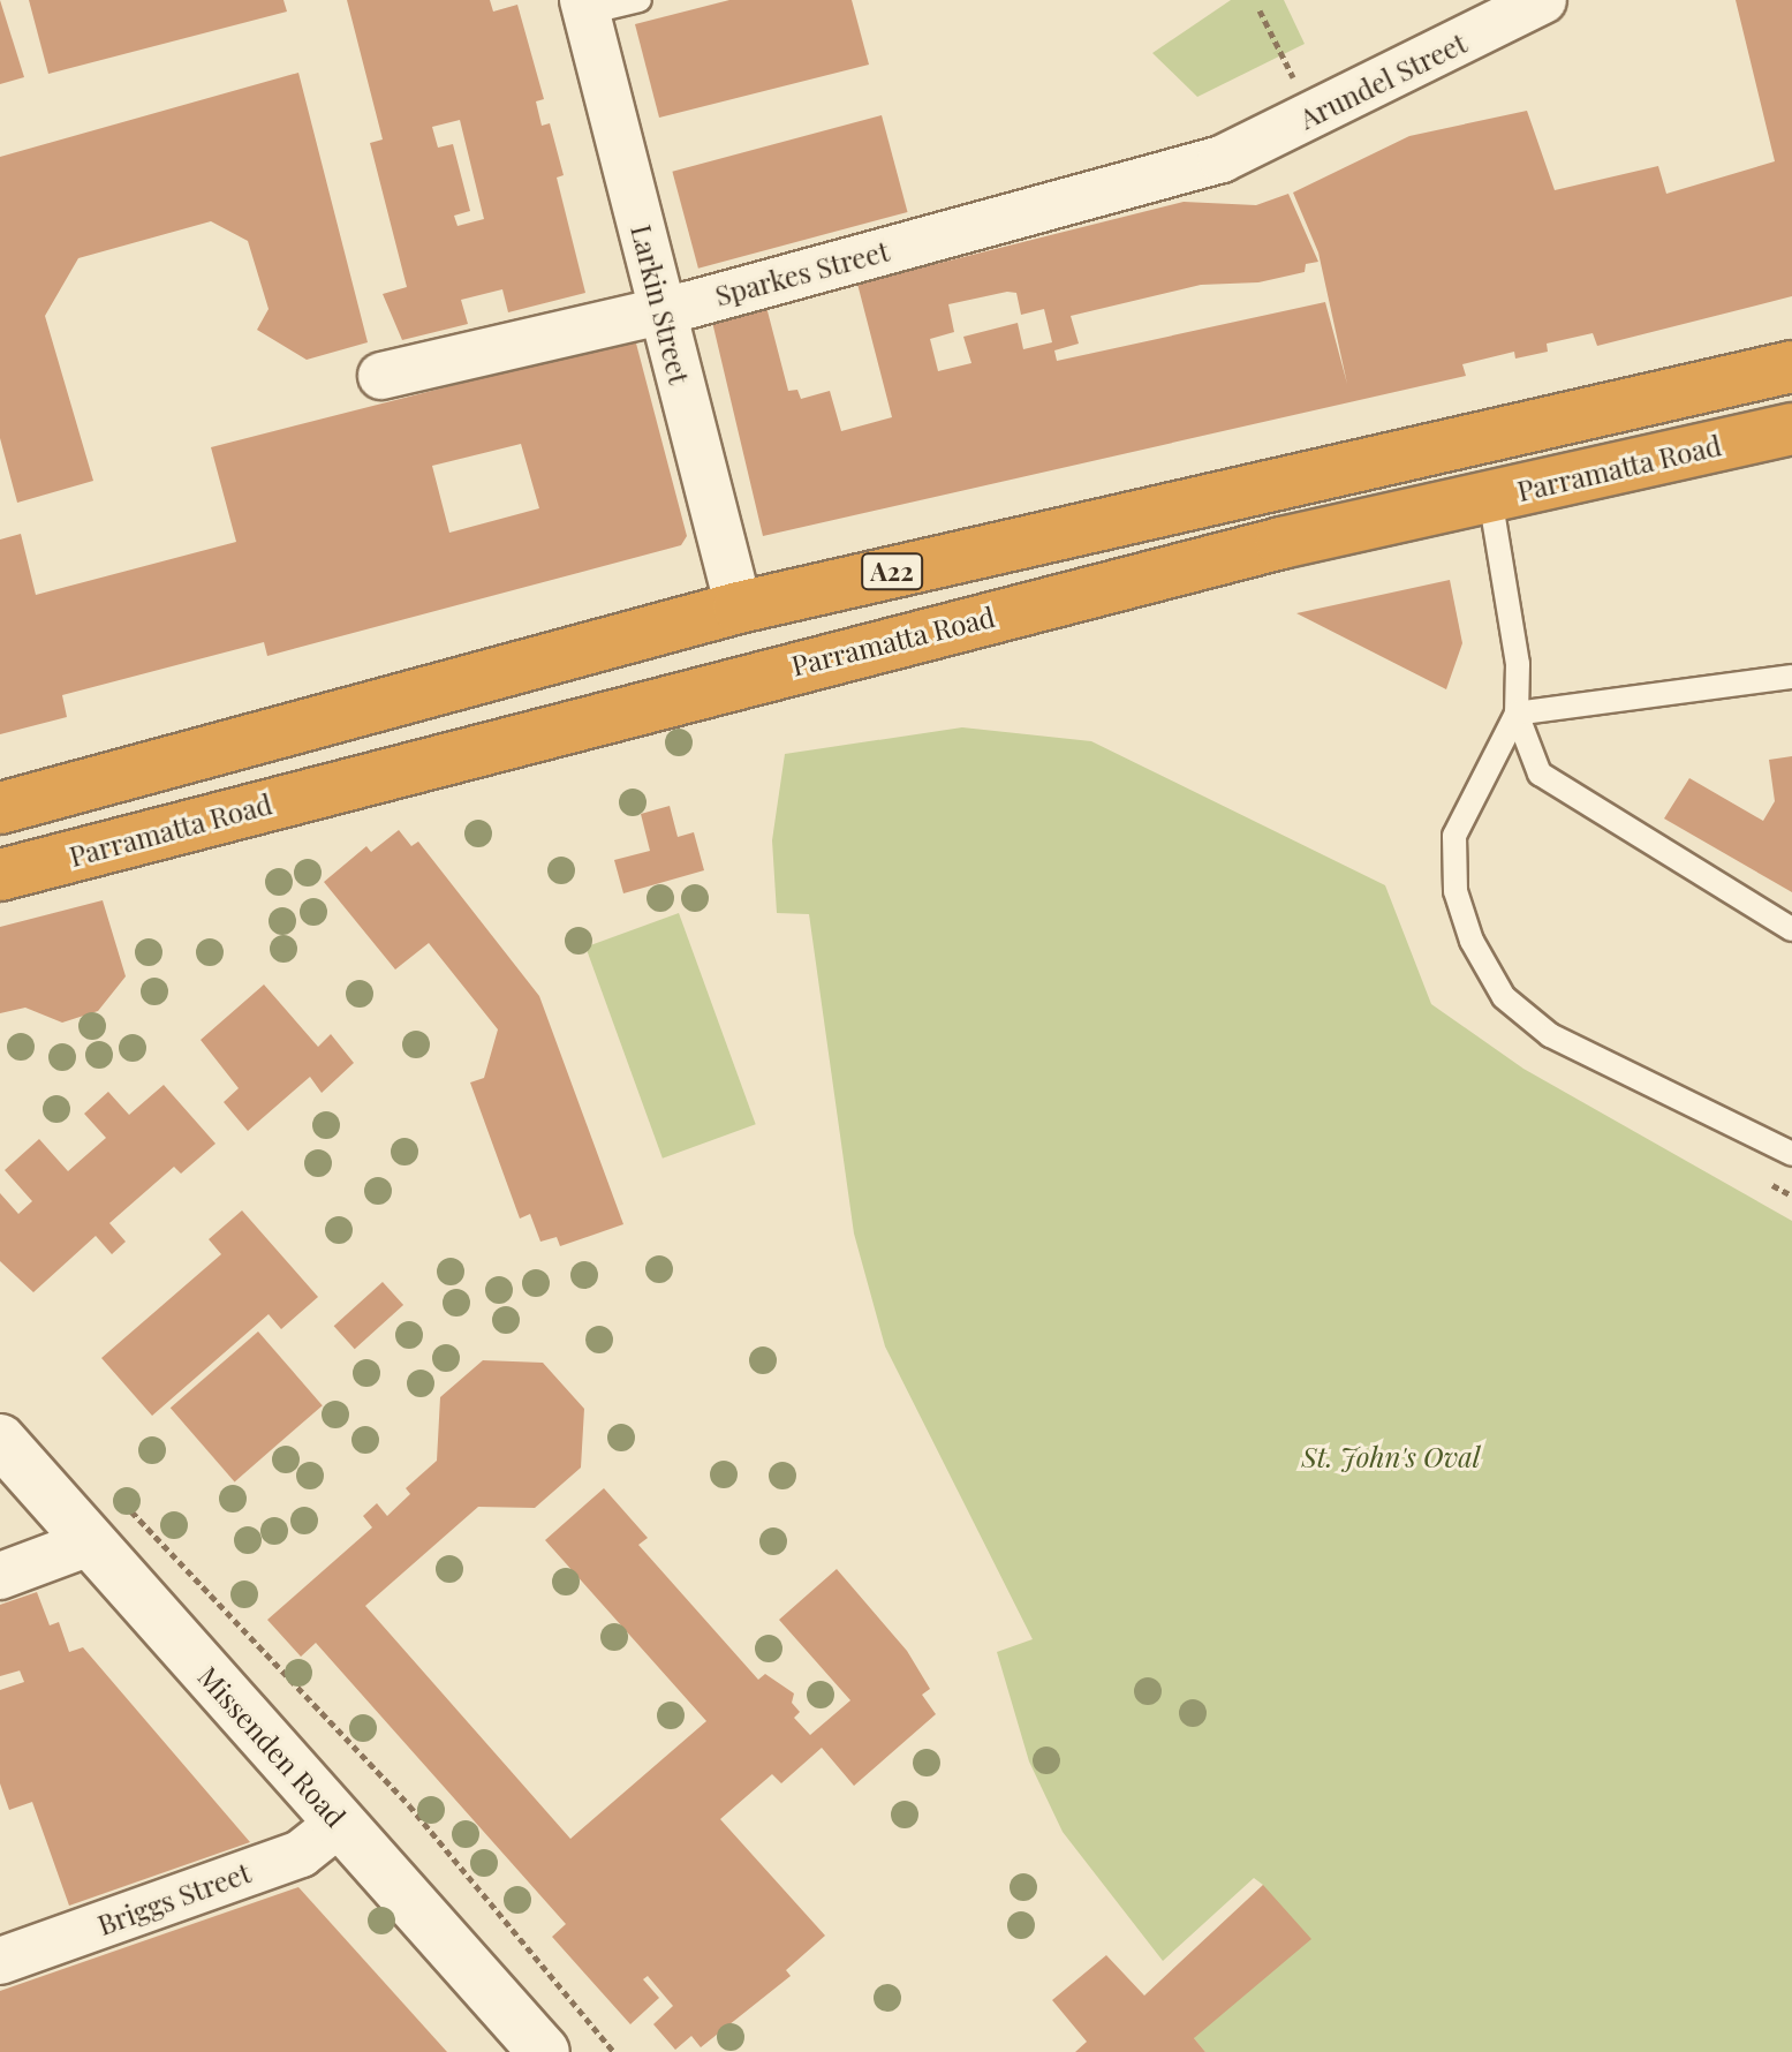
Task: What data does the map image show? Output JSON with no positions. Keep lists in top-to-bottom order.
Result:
{
  "streets": {
    "highway": ["Parramatta Road", "A22"],
    "street": [
      "Arundel Street",
      "Sparkes Street",
      "Larkin Street",
      "Missenden Road",
      "Briggs Street"
    ]
  },
  "crossings": [
    ["Arundel Street", "Sparkes Street"],
    ["Sparkes Street", "Larkin Street"],
    ["Larkin Street", "A22"],
    ["Missenden Road", "Briggs Street"]
  ],
  "parks": ["St. John's Oval"]
}
